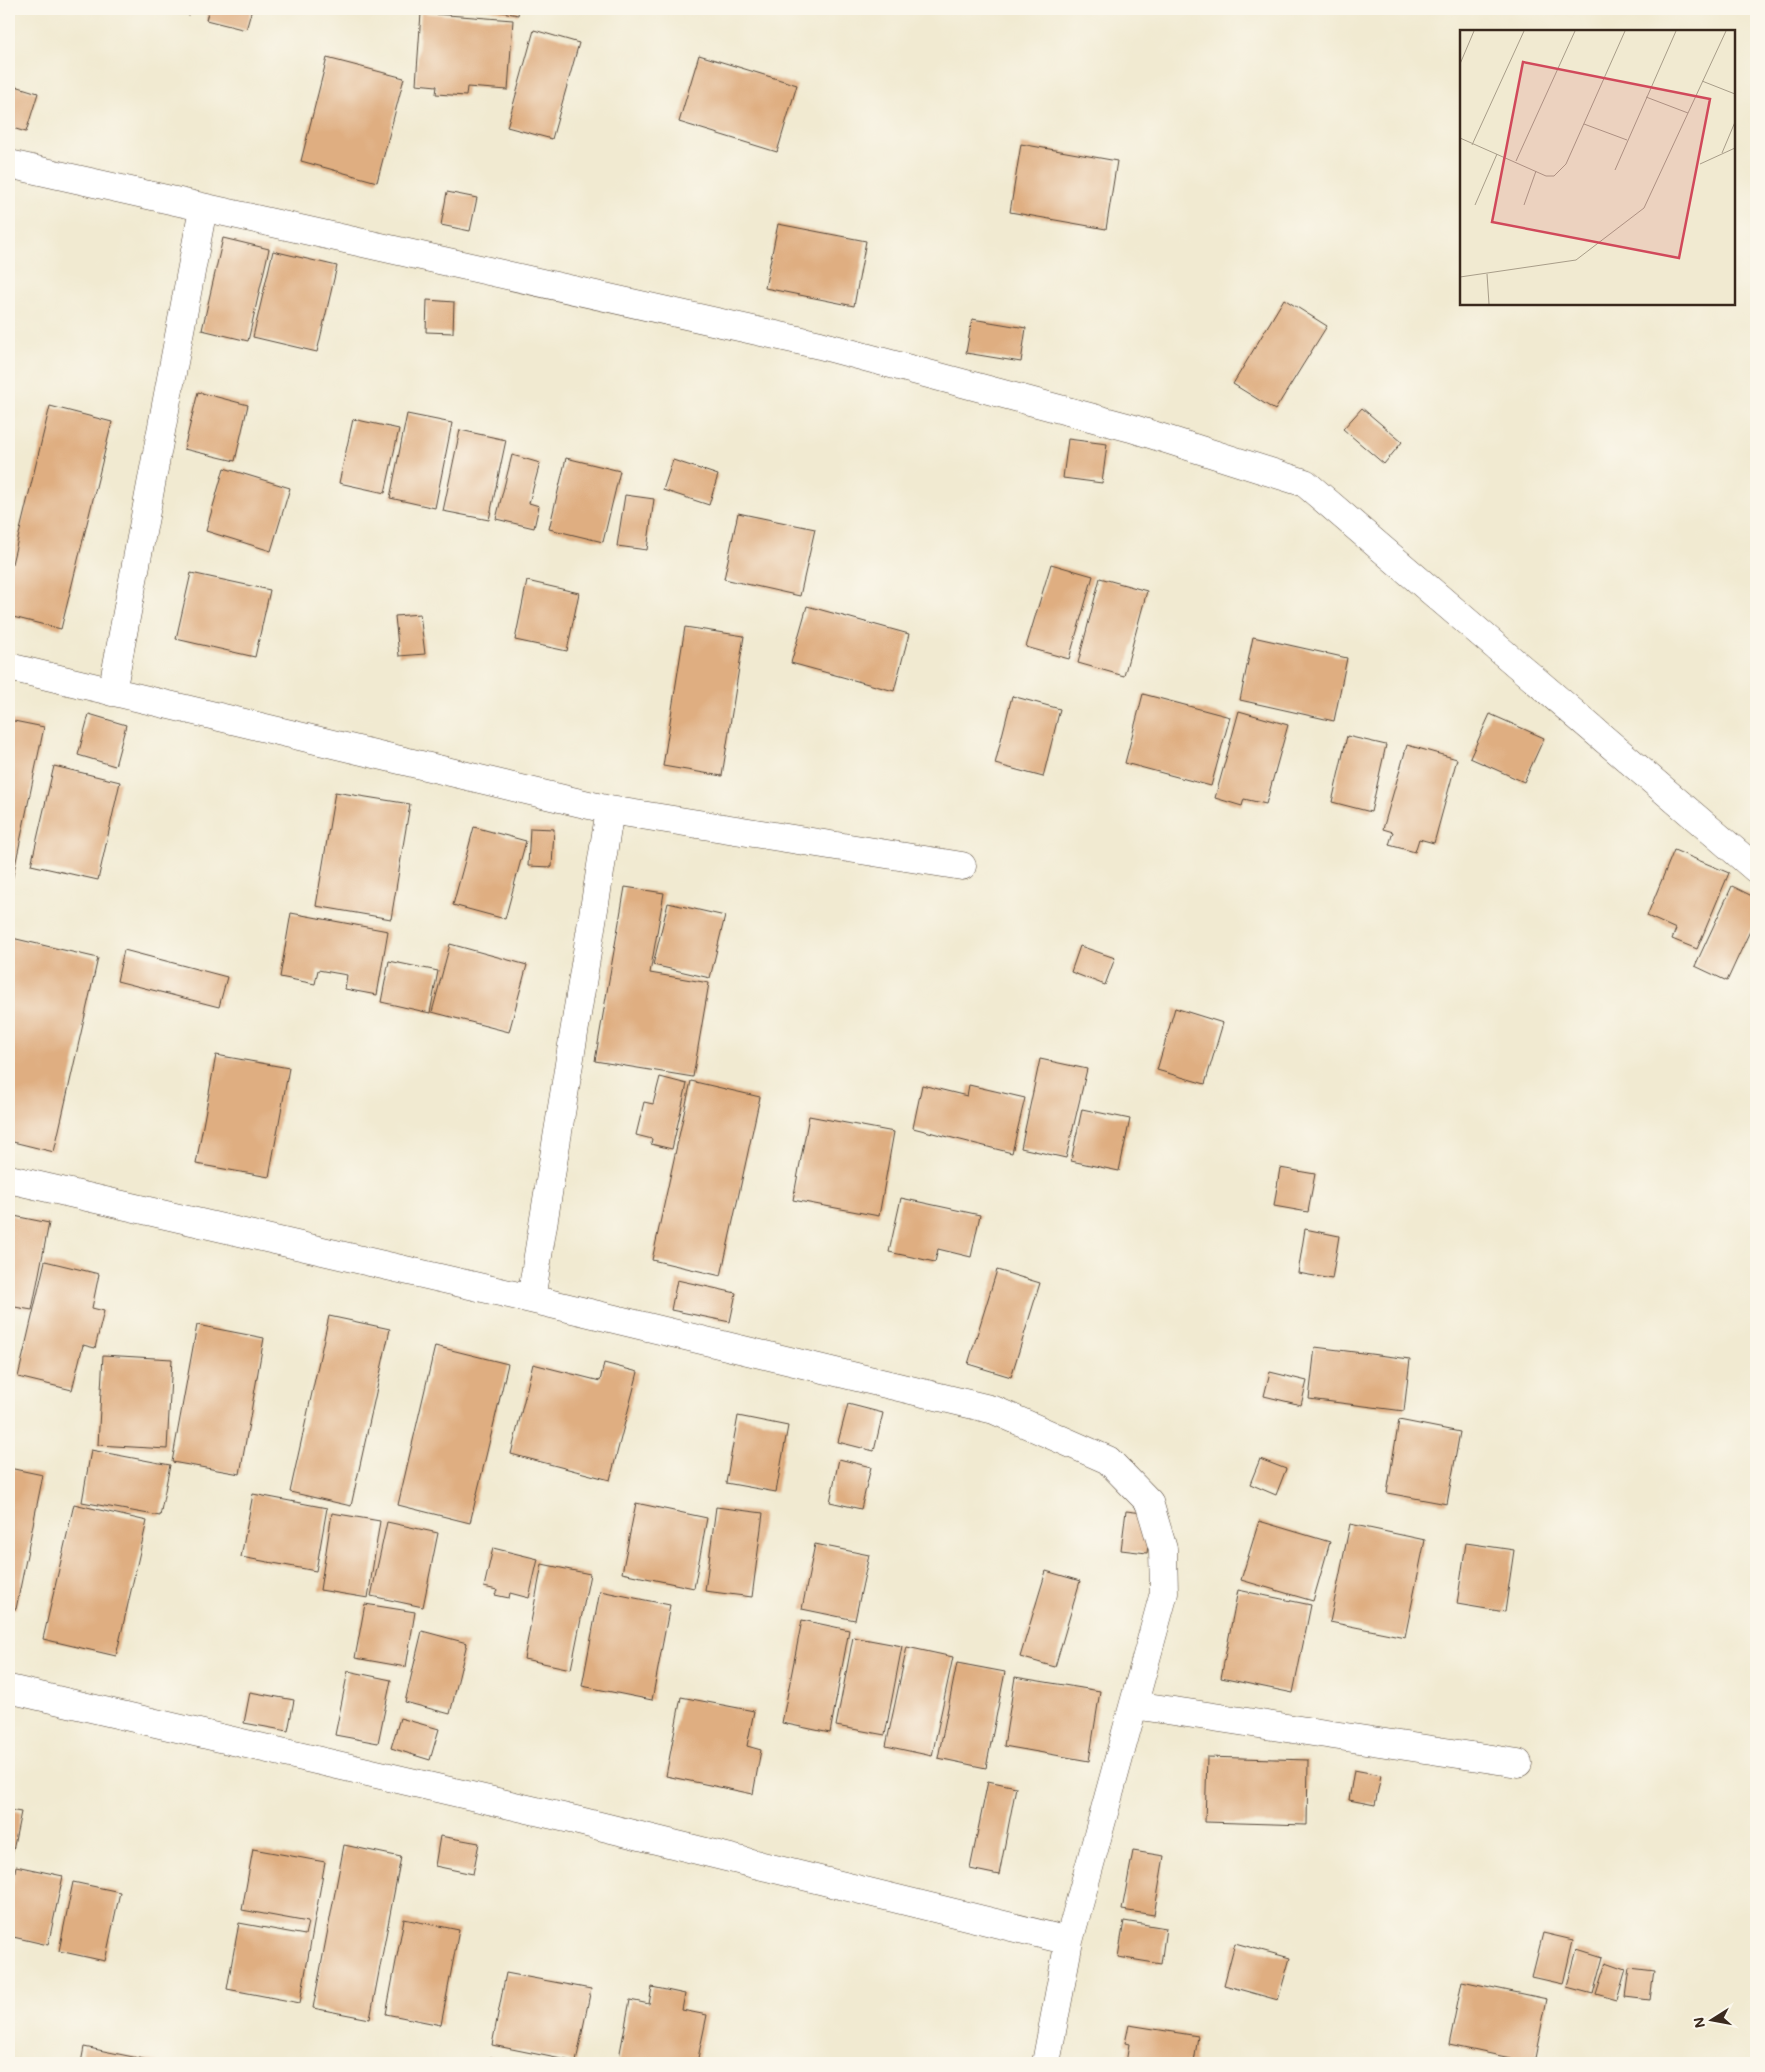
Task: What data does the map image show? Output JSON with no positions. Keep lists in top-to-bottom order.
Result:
{
  "north": "left"
}
